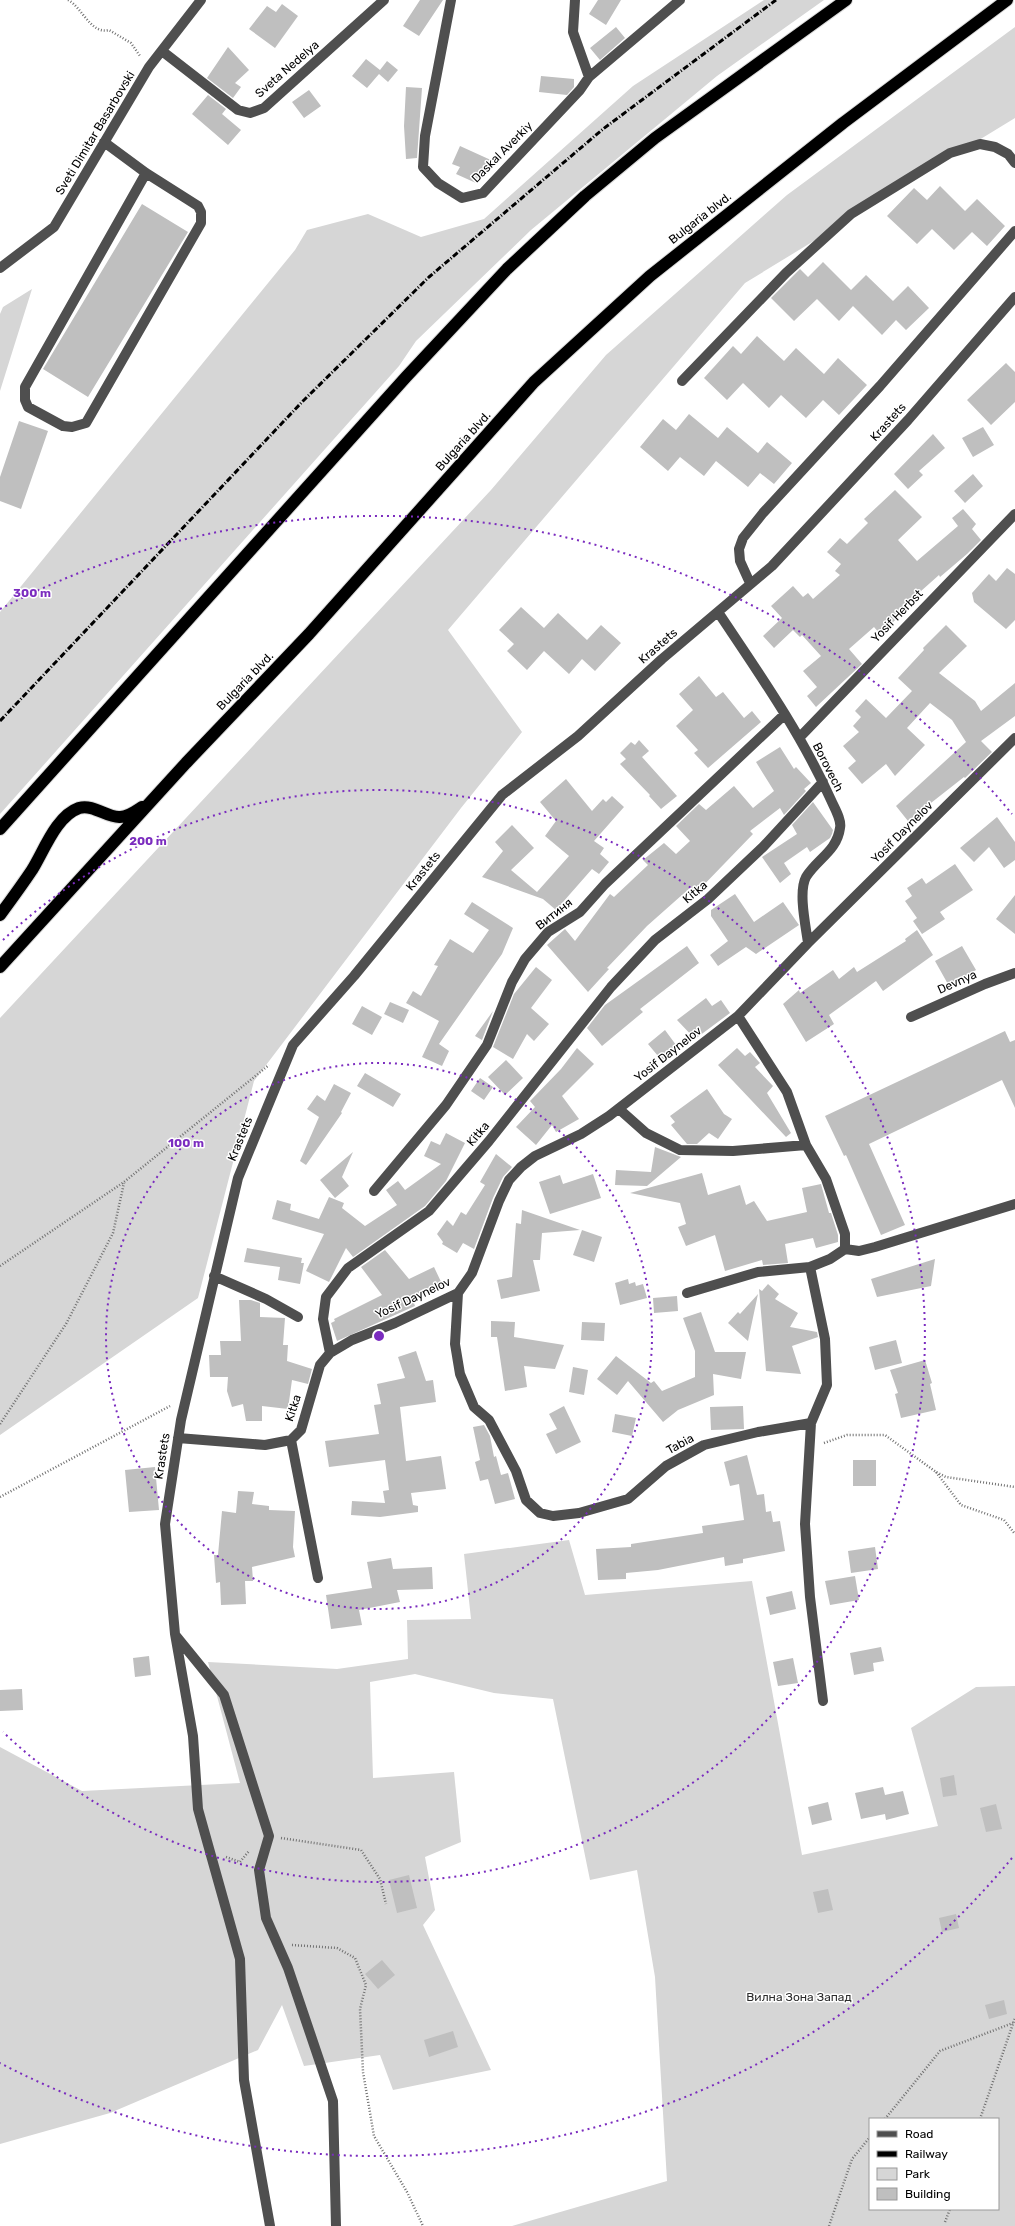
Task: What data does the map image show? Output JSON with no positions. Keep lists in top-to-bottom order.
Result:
{
  "streets": {
    "highway": ["Bulgaria blvd."],
    "street": [
      "Sveta Nedelya",
      "Sveti Dimitar Basarbovski",
      "Daskal Averkiy",
      "Krastets",
      "Yosif Herbst",
      "Borovech",
      "Yosif Daynelov",
      "Kitka",
      "Витиня",
      "Devnya",
      "Tabia"
    ]
  },
  "crossings": [
    ["Sveta Nedelya", "Sveti Dimitar Basarbovski"],
    ["Krastets", "Borovech"],
    ["Krastets", "Kitka"],
    ["Yosif Herbst", "Borovech"],
    ["Borovech", "Yosif Daynelov"],
    ["Borovech", "Kitka"],
    ["Borovech", "Витиня"],
    ["Yosif Daynelov", "Kitka"],
    ["Yosif Daynelov", "Tabia"]
  ],
  "parks": ["Вилна Зона Запад"],
  "legend": [
    "Road",
    "Railway",
    "Park",
    "Building"
  ],
  "rings": ["300 m", "200 m", "100 m"]
}
